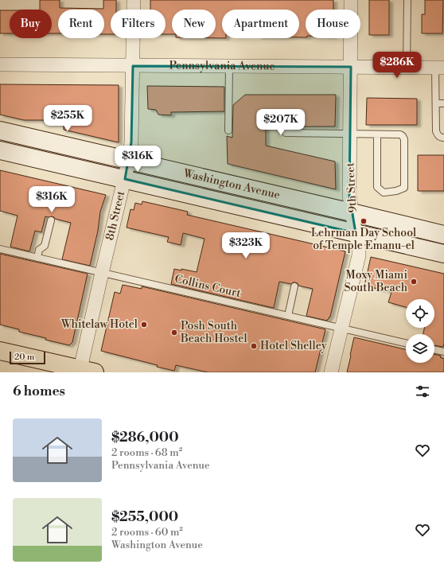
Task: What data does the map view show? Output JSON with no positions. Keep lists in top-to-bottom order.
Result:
{
  "streets": {
    "main road": ["Washington Avenue"],
    "street": ["Pennsylvania Avenue", "9th Street", "8th Street"],
    "lane": ["Collins Court"]
  },
  "crossings": [
    ["Pennsylvania Avenue", "9th Street"],
    ["Pennsylvania Avenue", "8th Street"],
    ["Washington Avenue", "9th Street"],
    ["Washington Avenue", "8th Street"],
    ["9th Street", "Collins Court"],
    ["8th Street", "Collins Court"]
  ],
  "places": [
    "Lehrman Day School of Temple Emanu-el",
    "Moxy Miami South Beach",
    "Whitelaw Hotel",
    "Posh South Beach Hostel",
    "Hotel Shelley"
  ],
  "scale_bar": "20 m",
  "page": {
    "chip": [
      "Buy",
      "Rent",
      "Filters",
      "New",
      "Apartment",
      "House"
    ],
    "price": [
      "$286K",
      "$255K",
      "$207K",
      "$316K",
      "$316K",
      "$323K"
    ],
    "scale": "20 m",
    "heading": "6 homes",
    "list": [
      {
        "name": "$286,000",
        "note": "2 rooms · 68 m² · Pennsylvania Avenue"
      },
      {
        "name": "$255,000",
        "note": "2 rooms · 60 m² · Washington Avenue"
      }
    ]
  }
}
